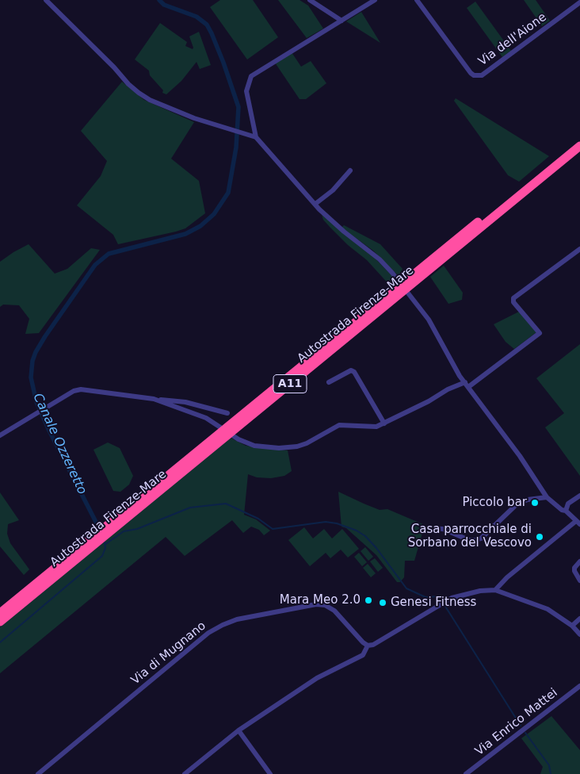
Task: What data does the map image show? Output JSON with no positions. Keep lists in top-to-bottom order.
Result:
{
  "streets": {
    "highway": ["Autostrada Firenze-Mare", "A11"],
    "street": ["Via dell'Aione", "Via di Mugnano", "Via Enrico Mattei"]
  },
  "water": ["Canale Ozzeretto"],
  "places": [
    "Piccolo bar",
    "Casa parrocchiale di Sorbano del Vescovo",
    "Mara Meo 2.0",
    "Genesi Fitness"
  ]
}
